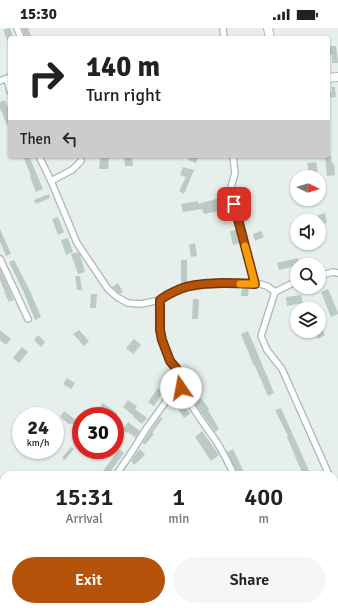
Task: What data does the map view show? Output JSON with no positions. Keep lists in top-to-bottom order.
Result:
{
  "north": "right",
  "page": {
    "status": "15:30",
    "turn": ["140 m", "Turn right"],
    "then": "Then",
    "speed": "24 km/h",
    "limit": "30",
    "eta": [
      "15:31",
      "Arrival",
      "1",
      "min",
      "400",
      "m"
    ],
    "buttons": ["Exit", "Share"]
  }
}
